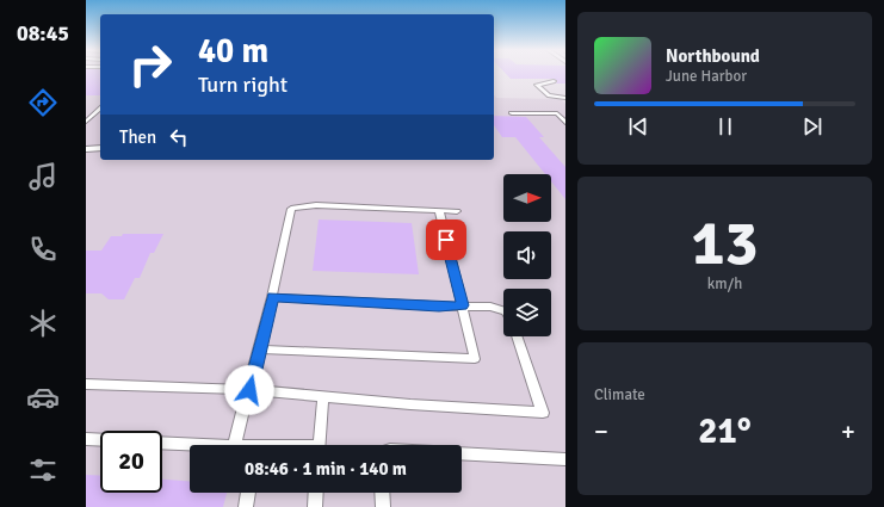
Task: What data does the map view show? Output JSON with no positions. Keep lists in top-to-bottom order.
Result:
{
  "north": "right",
  "page": {
    "tabs": "08:45",
    "turn": ["40 m", "Turn right"],
    "song": ["Northbound", "June Harbor"],
    "then": "Then",
    "tile": [
      ["13", "km/h"],
      "Climate"
    ],
    "heat": ["−", "21°", "+"],
    "limit": "20",
    "trip": "08:46 · 1 min · 140 m"
  }
}
